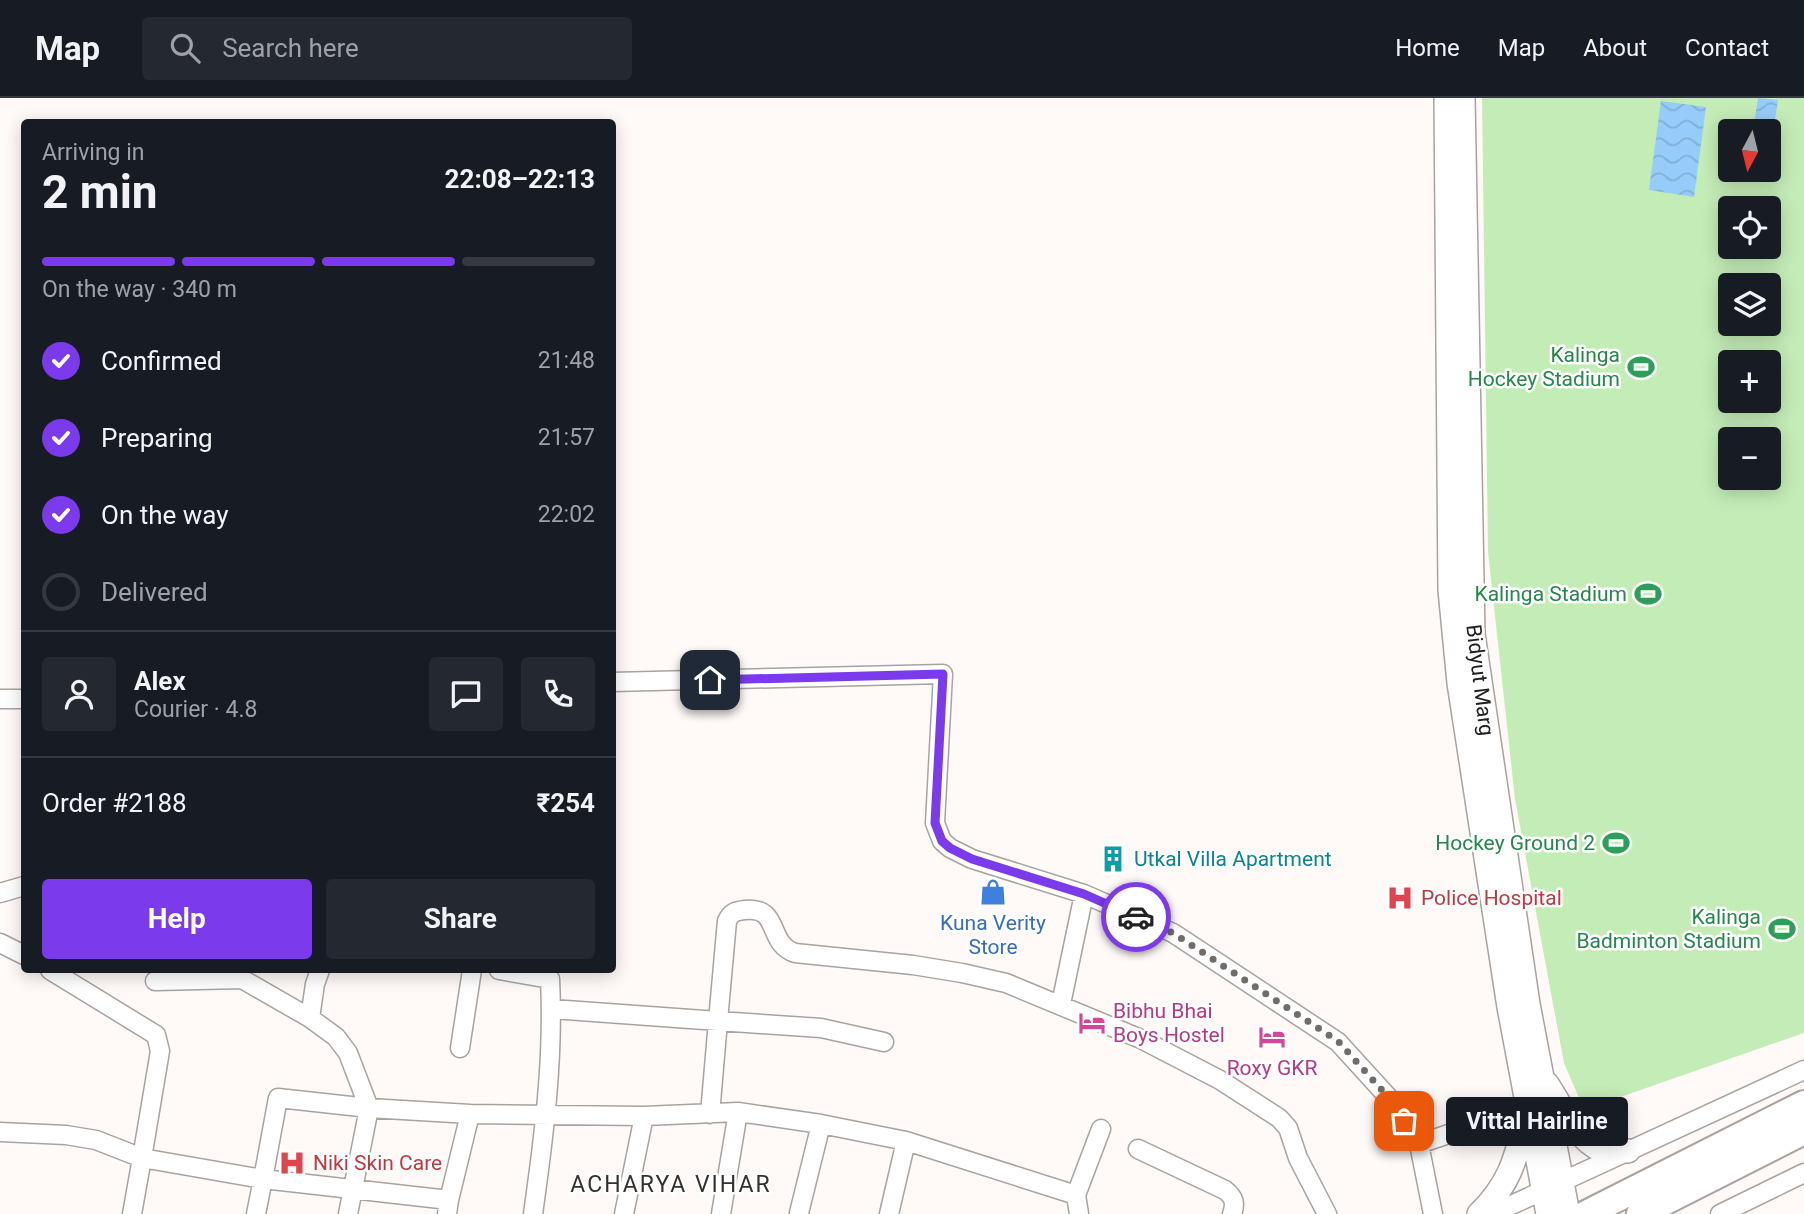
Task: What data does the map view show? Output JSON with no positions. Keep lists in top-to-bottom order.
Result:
{
  "streets": {
    "main road": ["Bidyut Marg"]
  },
  "districts": ["ACHARYA VIHAR"],
  "places": {
    "sports": [
      "Kalinga Hockey Stadium",
      "Kalinga Stadium",
      "Hockey Ground 2",
      "Kalinga Badminton Stadium"
    ],
    "building": ["Utkal Villa Apartment"],
    "shop": ["Kuna Verity Store"],
    "hospital": ["Police Hospital", "Niki Skin Care"],
    "hotel": ["Bibhu Bhai Boys Hostel", "Roxy GKR"],
    "other": ["Vittal Hairline"]
  },
  "north": "bottom",
  "page": {
    "header": "Map",
    "search": "Search here",
    "nav": [
      "Home",
      "Map",
      "About",
      "Contact"
    ],
    "map_buttons": ["+", "−"],
    "heading": ["2 min", "Arriving in", "22:08–22:13"],
    "panel": [
      "Alex",
      "Courier · 4.8",
      "Order #2188",
      "₹254"
    ],
    "bar": "On the way · 340 m",
    "list": [
      ["Confirmed", "21:48"],
      ["Preparing", "21:57"],
      ["On the way", "22:02"],
      "Delivered"
    ],
    "buttons": ["Help", "Share"],
    "bubble": "Vittal Hairline"
  }
}
